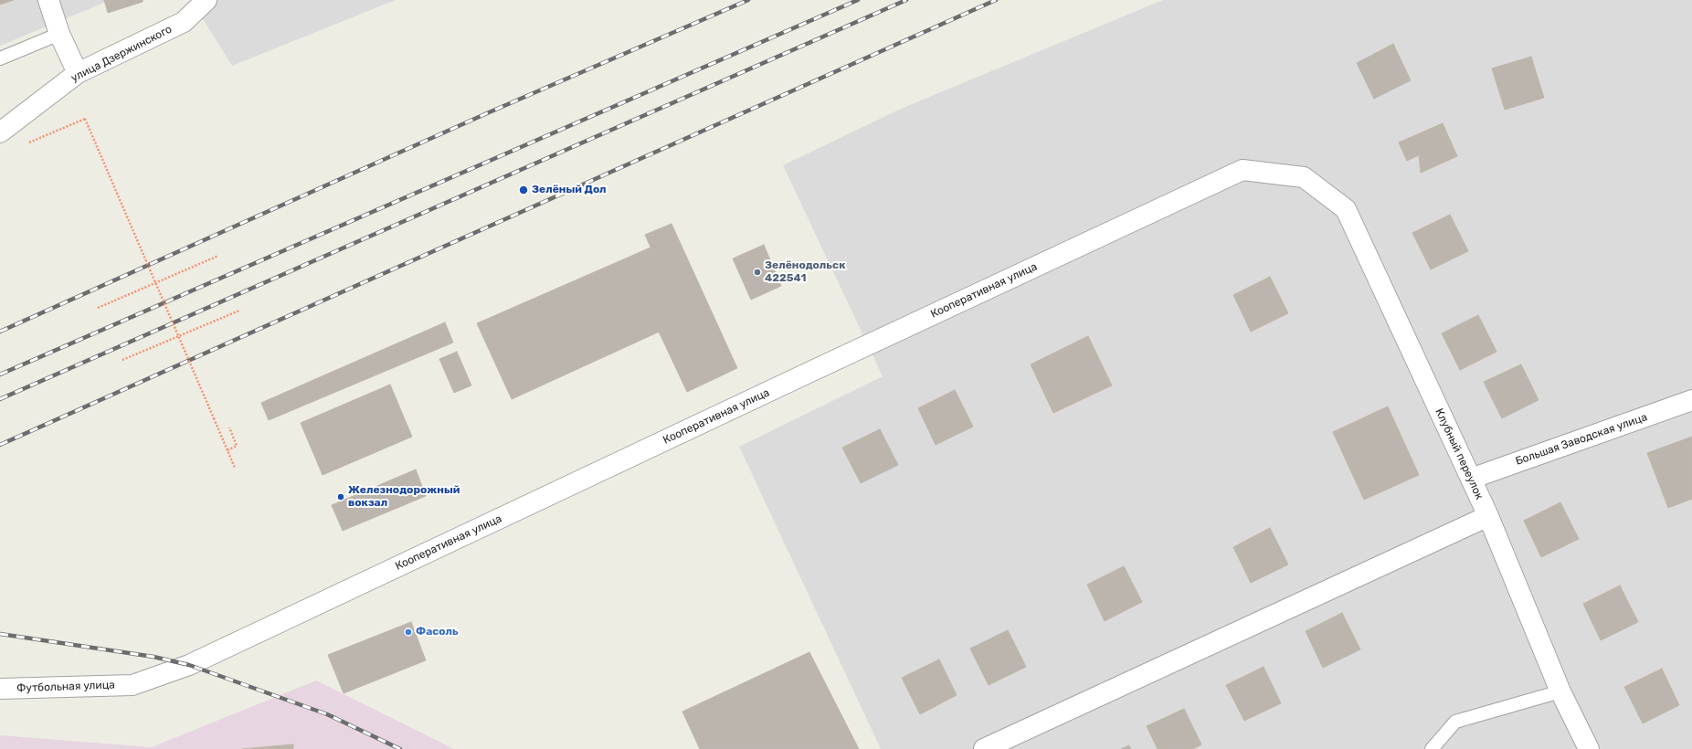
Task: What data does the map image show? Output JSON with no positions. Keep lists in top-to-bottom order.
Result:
{
  "streets": {
    "street": [
      "улица Дзержинского",
      "Кооперативная улица",
      "Большая Заводская улица",
      "Клубный переулок",
      "Футбольная улица"
    ]
  },
  "crossings": [
    ["Кооперативная улица", "Клубный переулок"],
    ["Кооперативная улица", "Футбольная улица"],
    ["Большая Заводская улица", "Клубный переулок"]
  ],
  "places": [
    "Зелёный Дол",
    "Зелёнодольск 422541",
    "Железнодорожный вокзал",
    "Фасоль"
  ]
}
